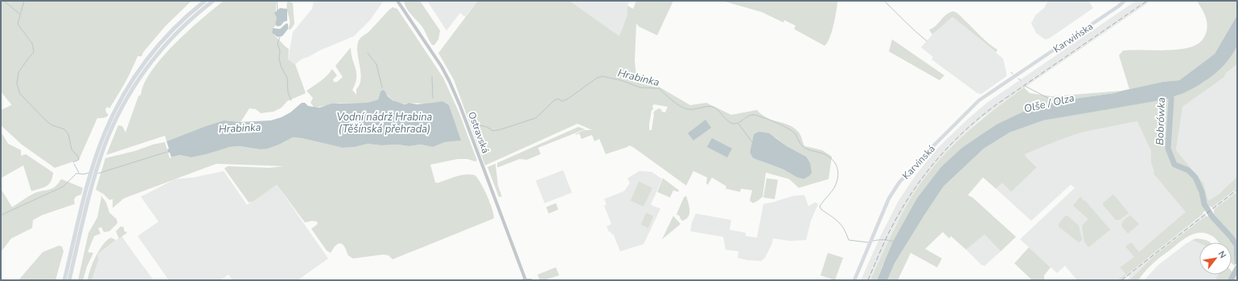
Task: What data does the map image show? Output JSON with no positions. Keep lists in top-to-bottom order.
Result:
{
  "streets": {
    "main road": ["Karwińska", "Karvinská"],
    "street": ["Ostravská"]
  },
  "crossings": [
    ["Karwińska", "Karvinská"]
  ],
  "water": [
    "Hrabinka",
    "Olše / Olza",
    "Vodní nádrž Hrabina (Těšínská přehrada)",
    "Bobrówka"
  ],
  "north": "top right"
}
